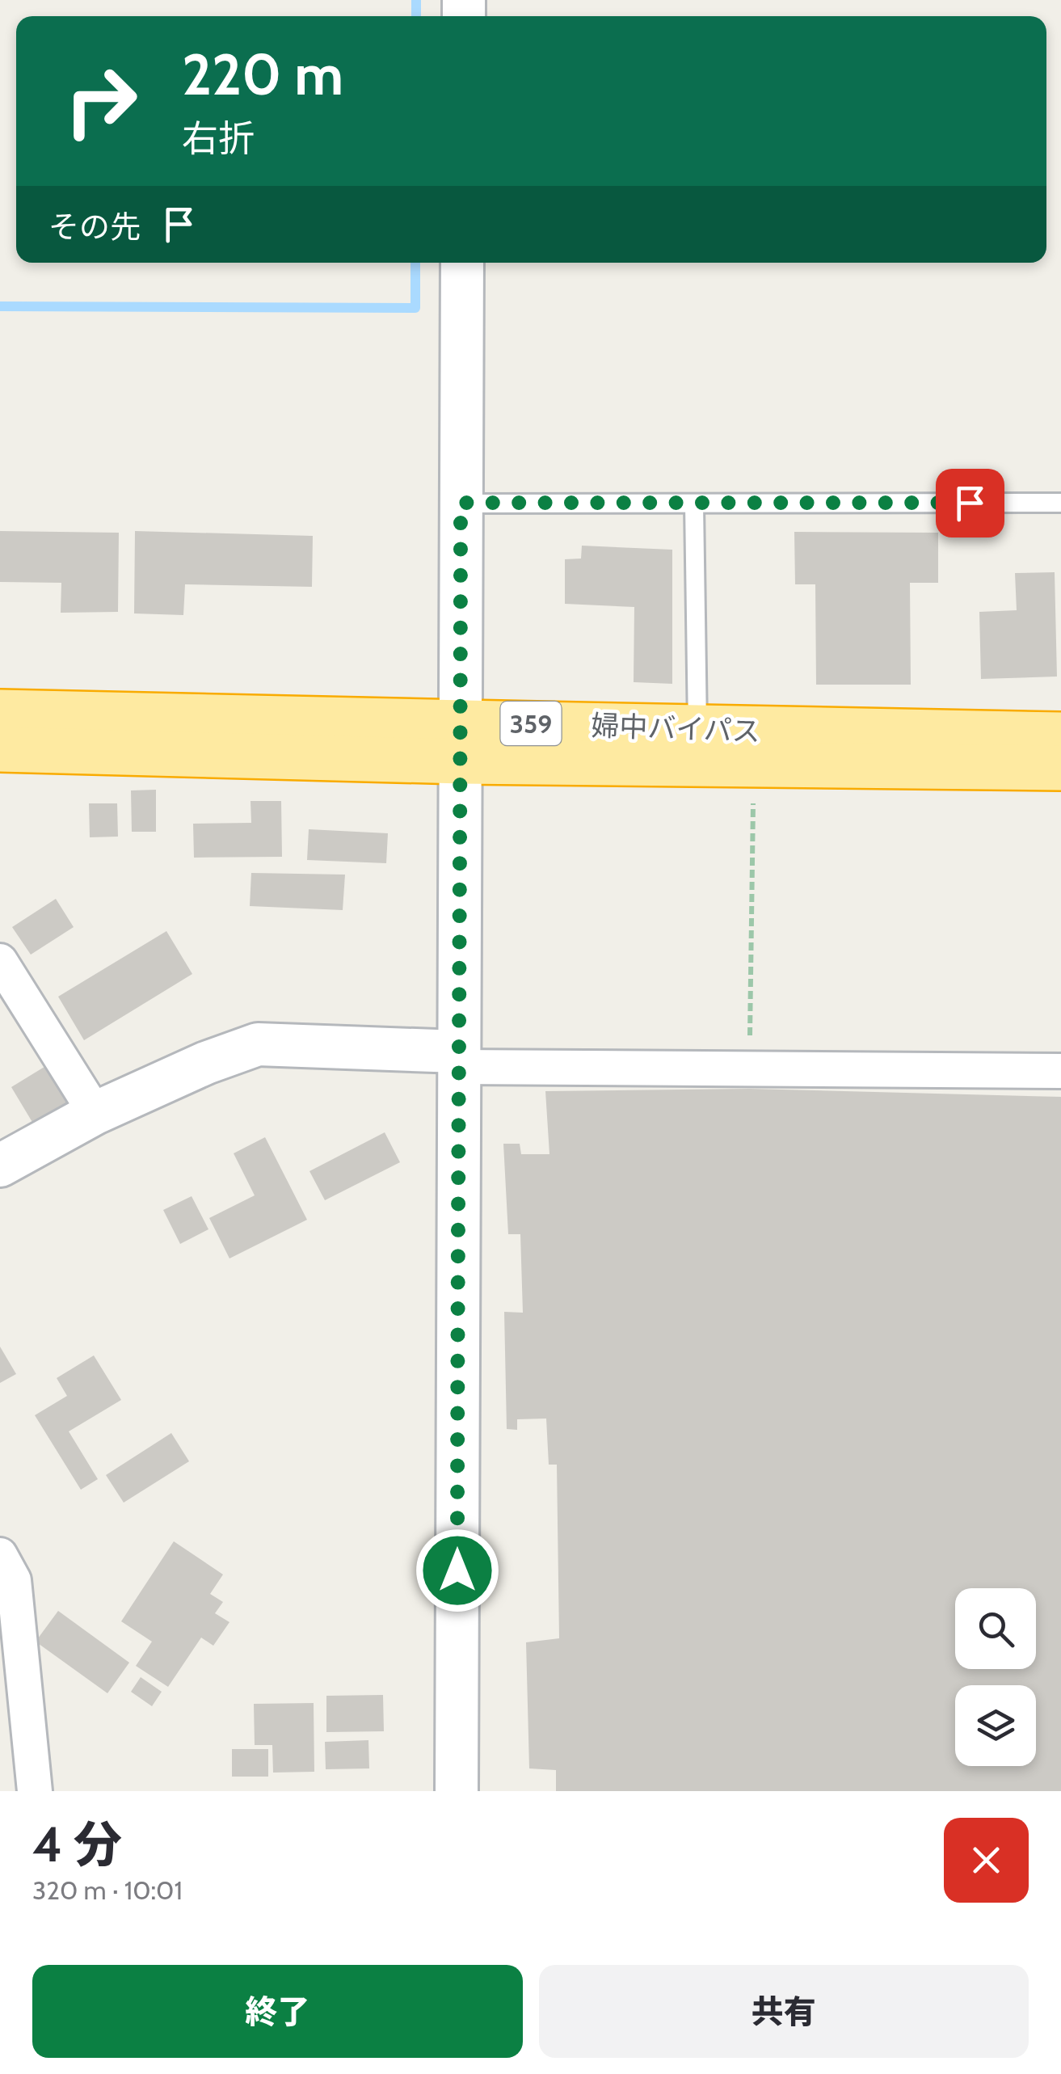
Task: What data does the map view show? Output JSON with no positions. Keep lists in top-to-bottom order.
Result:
{
  "streets": {
    "highway": ["359", "婦中バイパス"]
  },
  "page": {
    "turn": ["220 m", "右折"],
    "then": "その先",
    "heading": ["4 分", "320 m · 10:01"],
    "buttons": ["終了", "共有"]
  }
}
